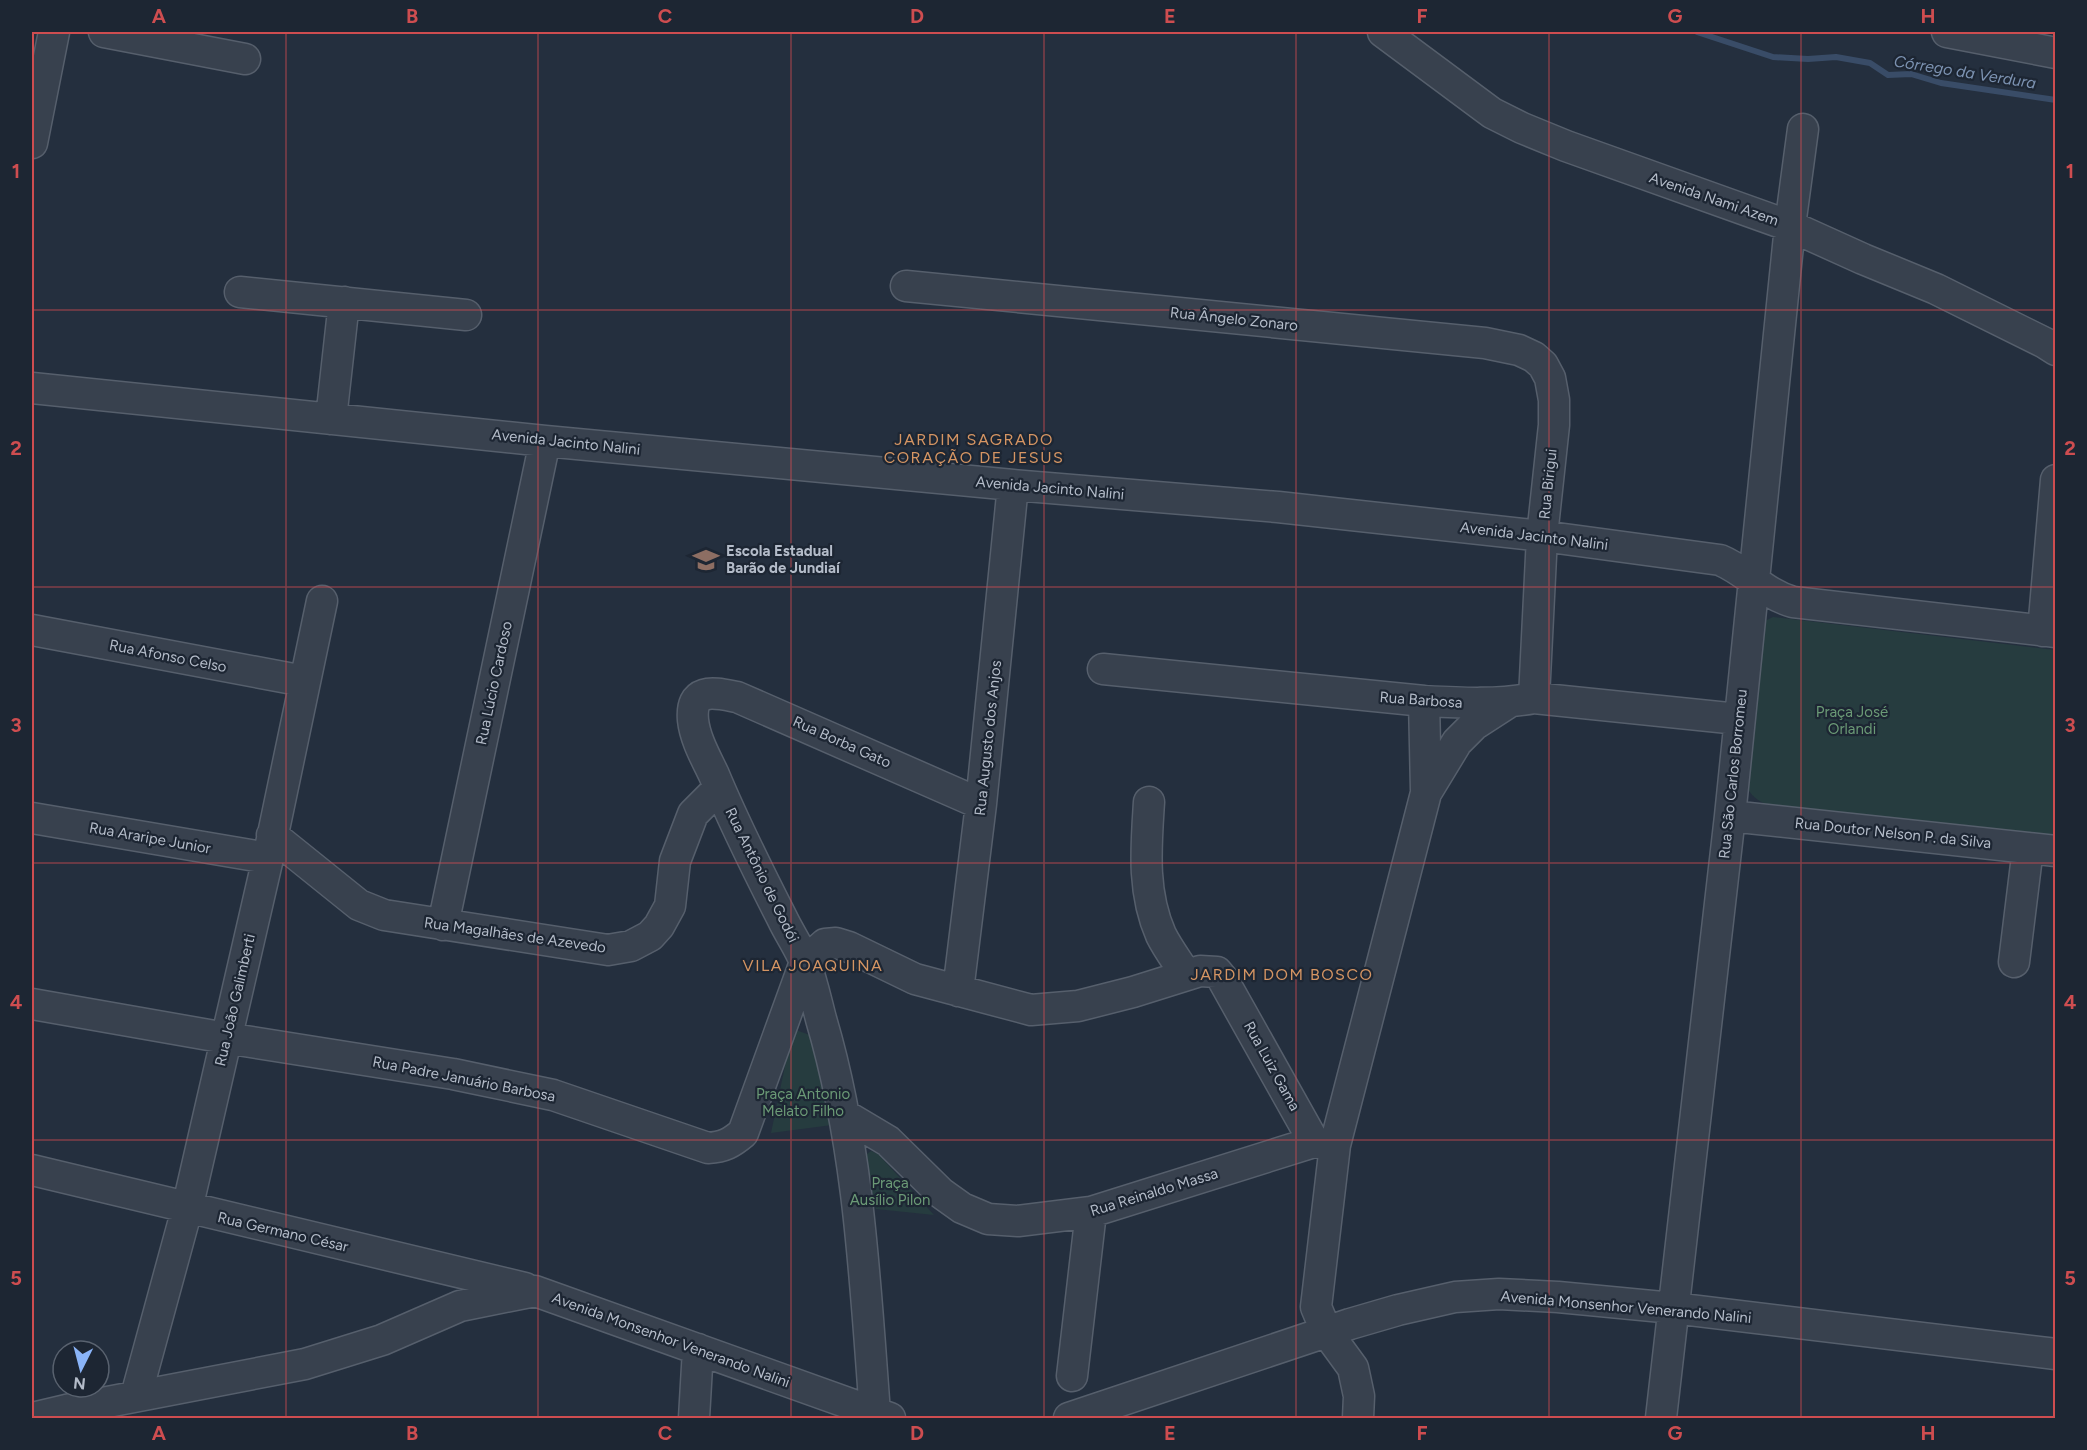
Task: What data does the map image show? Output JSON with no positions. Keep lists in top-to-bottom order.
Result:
{
  "streets": {
    "street": [
      "Avenida Nami Azem",
      "Rua Ângelo Zonaro",
      "Avenida Jacinto Nalini",
      "Rua Birigui",
      "Rua Afonso Celso",
      "Rua Lúcio Cardoso",
      "Rua Barbosa",
      "Rua Augusto dos Anjos",
      "Rua Borba Gato",
      "Rua São Carlos Borromeu",
      "Rua Doutor Nelson P. da Silva",
      "Rua Araripe Junior",
      "Rua Antônio de Godói",
      "Rua Magalhães de Azevedo",
      "Rua João Galimberti",
      "Rua Luiz Gama",
      "Rua Padre Januário Barbosa",
      "Rua Reinaldo Massa",
      "Rua Germano César",
      "Avenida Monsenhor Venerando Nalini"
    ]
  },
  "crossings": [
    ["Avenida Nami Azem", "Rua São Carlos Borromeu"],
    ["Rua Ângelo Zonaro", "Rua Birigui"],
    ["Avenida Jacinto Nalini", "Rua Birigui"],
    ["Avenida Jacinto Nalini", "Rua Lúcio Cardoso"],
    ["Avenida Jacinto Nalini", "Rua Augusto dos Anjos"],
    ["Avenida Jacinto Nalini", "Rua São Carlos Borromeu"],
    ["Rua Birigui", "Rua Barbosa"],
    ["Rua Afonso Celso", "Rua João Galimberti"],
    ["Rua Lúcio Cardoso", "Rua Magalhães de Azevedo"],
    ["Rua Barbosa", "Rua São Carlos Borromeu"],
    ["Rua Augusto dos Anjos", "Rua Borba Gato"],
    ["Rua Borba Gato", "Rua Antônio de Godói"],
    ["Rua São Carlos Borromeu", "Rua Doutor Nelson P. da Silva"],
    ["Rua São Carlos Borromeu", "Avenida Monsenhor Venerando Nalini"],
    ["Rua Araripe Junior", "Rua Magalhães de Azevedo"],
    ["Rua Araripe Junior", "Rua João Galimberti"],
    ["Rua Antônio de Godói", "Rua Magalhães de Azevedo"],
    ["Rua Antônio de Godói", "Rua Padre Januário Barbosa"],
    ["Rua Antônio de Godói", "Rua Reinaldo Massa"],
    ["Rua Antônio de Godói", "Avenida Monsenhor Venerando Nalini"],
    ["Rua Magalhães de Azevedo", "Rua João Galimberti"],
    ["Rua João Galimberti", "Rua Padre Januário Barbosa"],
    ["Rua João Galimberti", "Rua Germano César"],
    ["Rua João Galimberti", "Avenida Monsenhor Venerando Nalini"],
    ["Rua Luiz Gama", "Rua Reinaldo Massa"],
    ["Rua Germano César", "Avenida Monsenhor Venerando Nalini"]
  ],
  "districts": ["JARDIM SAGRADO CORAÇÃO DE JESUS", "VILA JOAQUINA", "JARDIM DOM BOSCO"],
  "water": ["Córrego da Verdura"],
  "parks": ["Praça José Orlandi", "Praça Antonio Melato Filho", "Praça Ausílio Pilon"],
  "places": {
    "school or university": ["Escola Estadual Barão de Jundiaí"]
  },
  "north": "bottom",
  "grid": {
    "columns": [
      "A",
      "B",
      "C",
      "D",
      "E",
      "F",
      "G",
      "H"
    ],
    "rows": [
      "1",
      "2",
      "3",
      "4",
      "5"
    ]
  }
}
